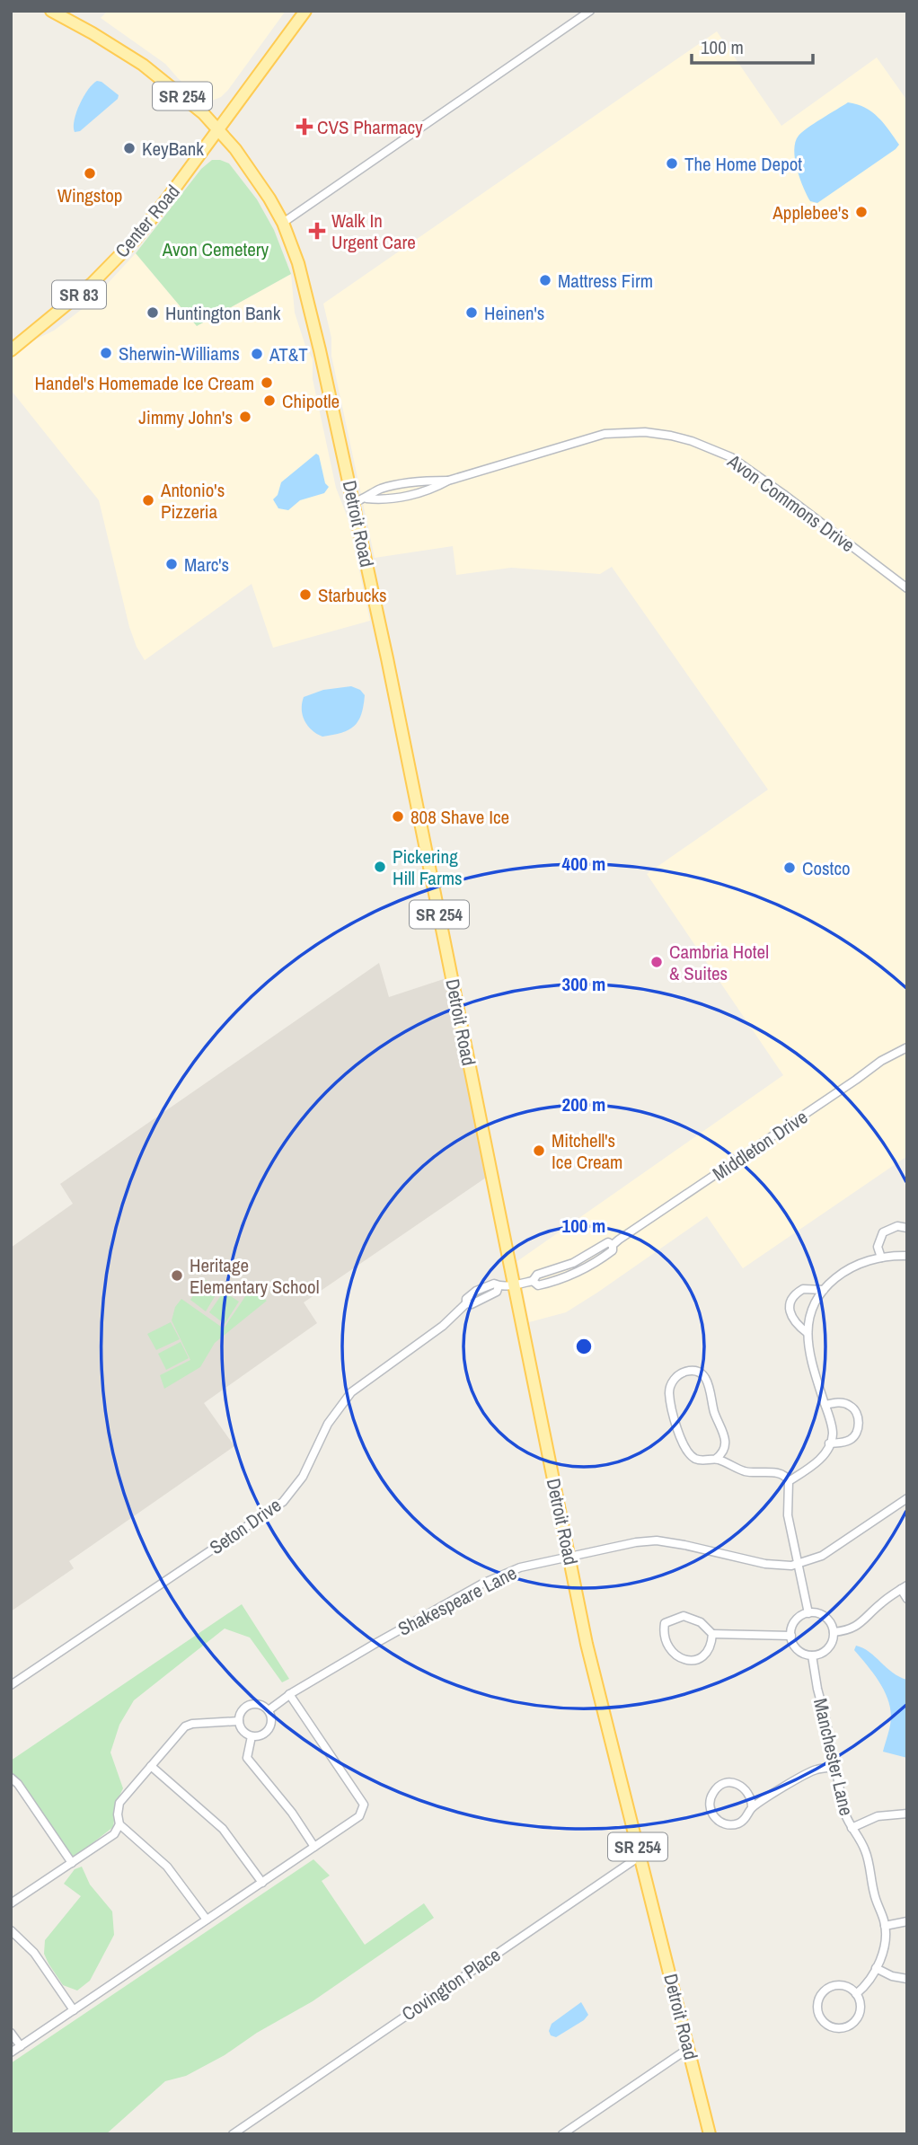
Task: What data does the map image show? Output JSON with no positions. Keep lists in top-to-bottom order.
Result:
{
  "streets": {
    "main road": [
      "SR 254",
      "Center Road",
      "SR 83",
      "Detroit Road"
    ],
    "street": [
      "Avon Commons Drive",
      "Middleton Drive",
      "Seton Drive",
      "Shakespeare Lane",
      "Manchester Lane",
      "Covington Place"
    ]
  },
  "crossings": [
    ["Center Road", "Detroit Road"],
    ["Avon Commons Drive", "Detroit Road"],
    ["Detroit Road", "Middleton Drive"],
    ["Detroit Road", "Seton Drive"],
    ["Detroit Road", "Shakespeare Lane"],
    ["Detroit Road", "Covington Place"],
    ["Middleton Drive", "Seton Drive"]
  ],
  "parks": ["Avon Cemetery"],
  "places": {
    "health": ["CVS Pharmacy", "Walk In Urgent Care"],
    "other": [
      "KeyBank",
      "The Home Depot",
      "Wingstop",
      "Applebee's",
      "Mattress Firm",
      "Huntington Bank",
      "Heinen's",
      "Sherwin-Williams",
      "AT&T",
      "Handel's Homemade Ice Cream",
      "Chipotle",
      "Jimmy John's",
      "Antonio's Pizzeria",
      "Marc's",
      "Starbucks",
      "808 Shave Ice",
      "Pickering Hill Farms",
      "Costco",
      "Cambria Hotel & Suites",
      "Mitchell's Ice Cream",
      "Heritage Elementary School"
    ]
  },
  "scale_bar": "100 m",
  "rings": [
    "400 m",
    "300 m",
    "200 m",
    "100 m"
  ]
}
